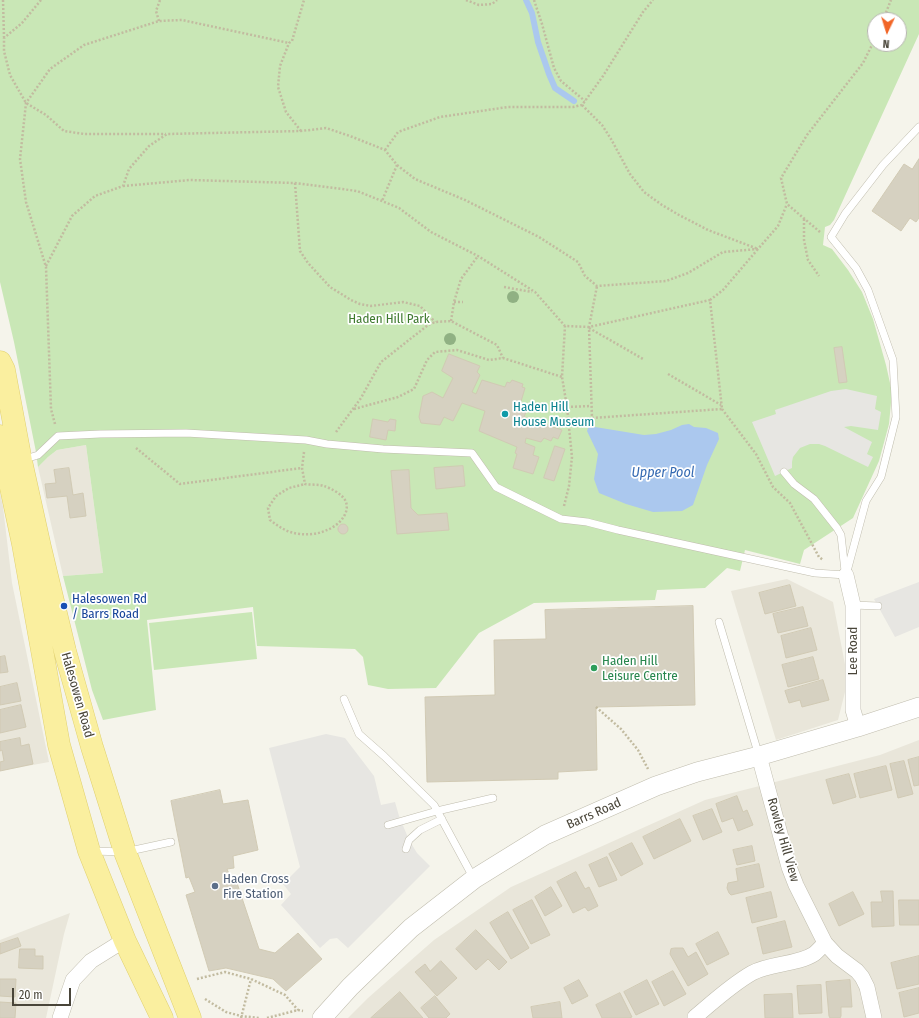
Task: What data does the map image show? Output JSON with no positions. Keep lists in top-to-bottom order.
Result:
{
  "streets": {
    "main road": ["Halesowen Road"],
    "street": ["Lee Road", "Barrs Road", "Rowley Hill View"]
  },
  "crossings": [
    ["Lee Road", "Barrs Road"],
    ["Barrs Road", "Rowley Hill View"]
  ],
  "water": ["Upper Pool"],
  "parks": ["Haden Hill Park"],
  "places": [
    "Haden Hill House Museum",
    "Halesowen Rd / Barrs Road",
    "Haden Hill Leisure Centre",
    "Haden Cross Fire Station"
  ],
  "scale_bar": "20 m",
  "north": "bottom"
}
